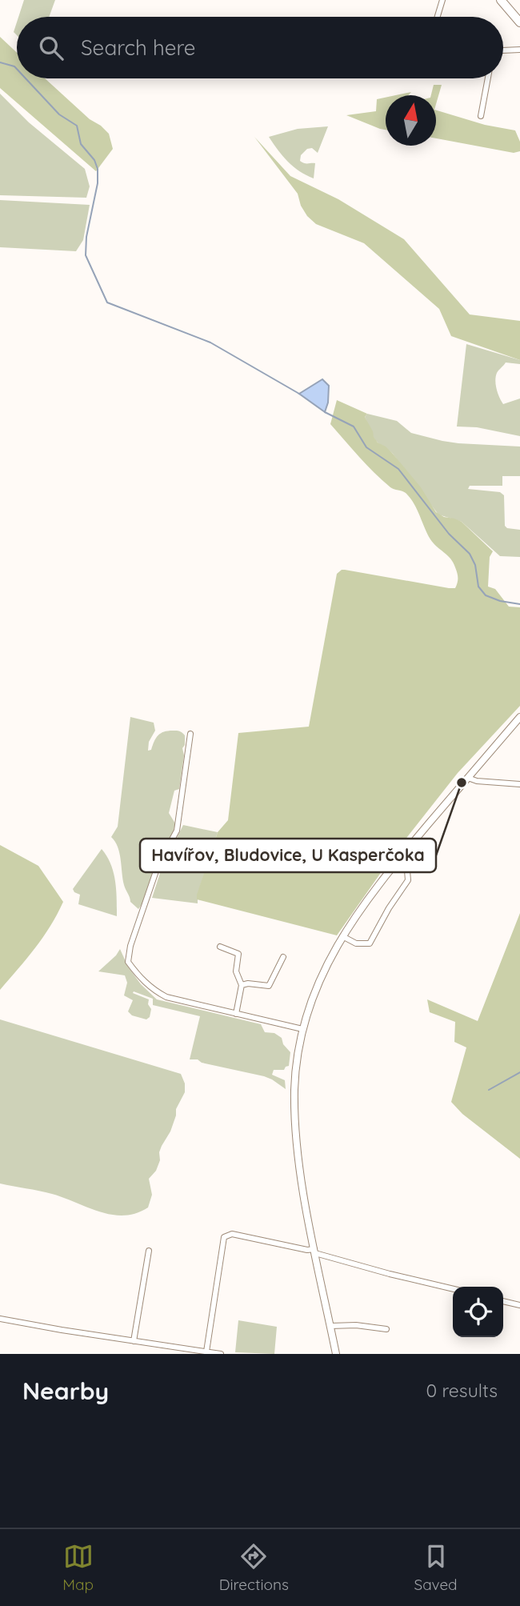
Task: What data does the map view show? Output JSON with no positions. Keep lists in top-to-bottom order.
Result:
{
  "places": ["Havířov, Bludovice, U Kasperčoka"],
  "north": "top",
  "page": {
    "search": "Search here",
    "heading": ["Nearby", "0 results"],
    "nav": ["Map", "Directions", "Saved"]
  }
}
